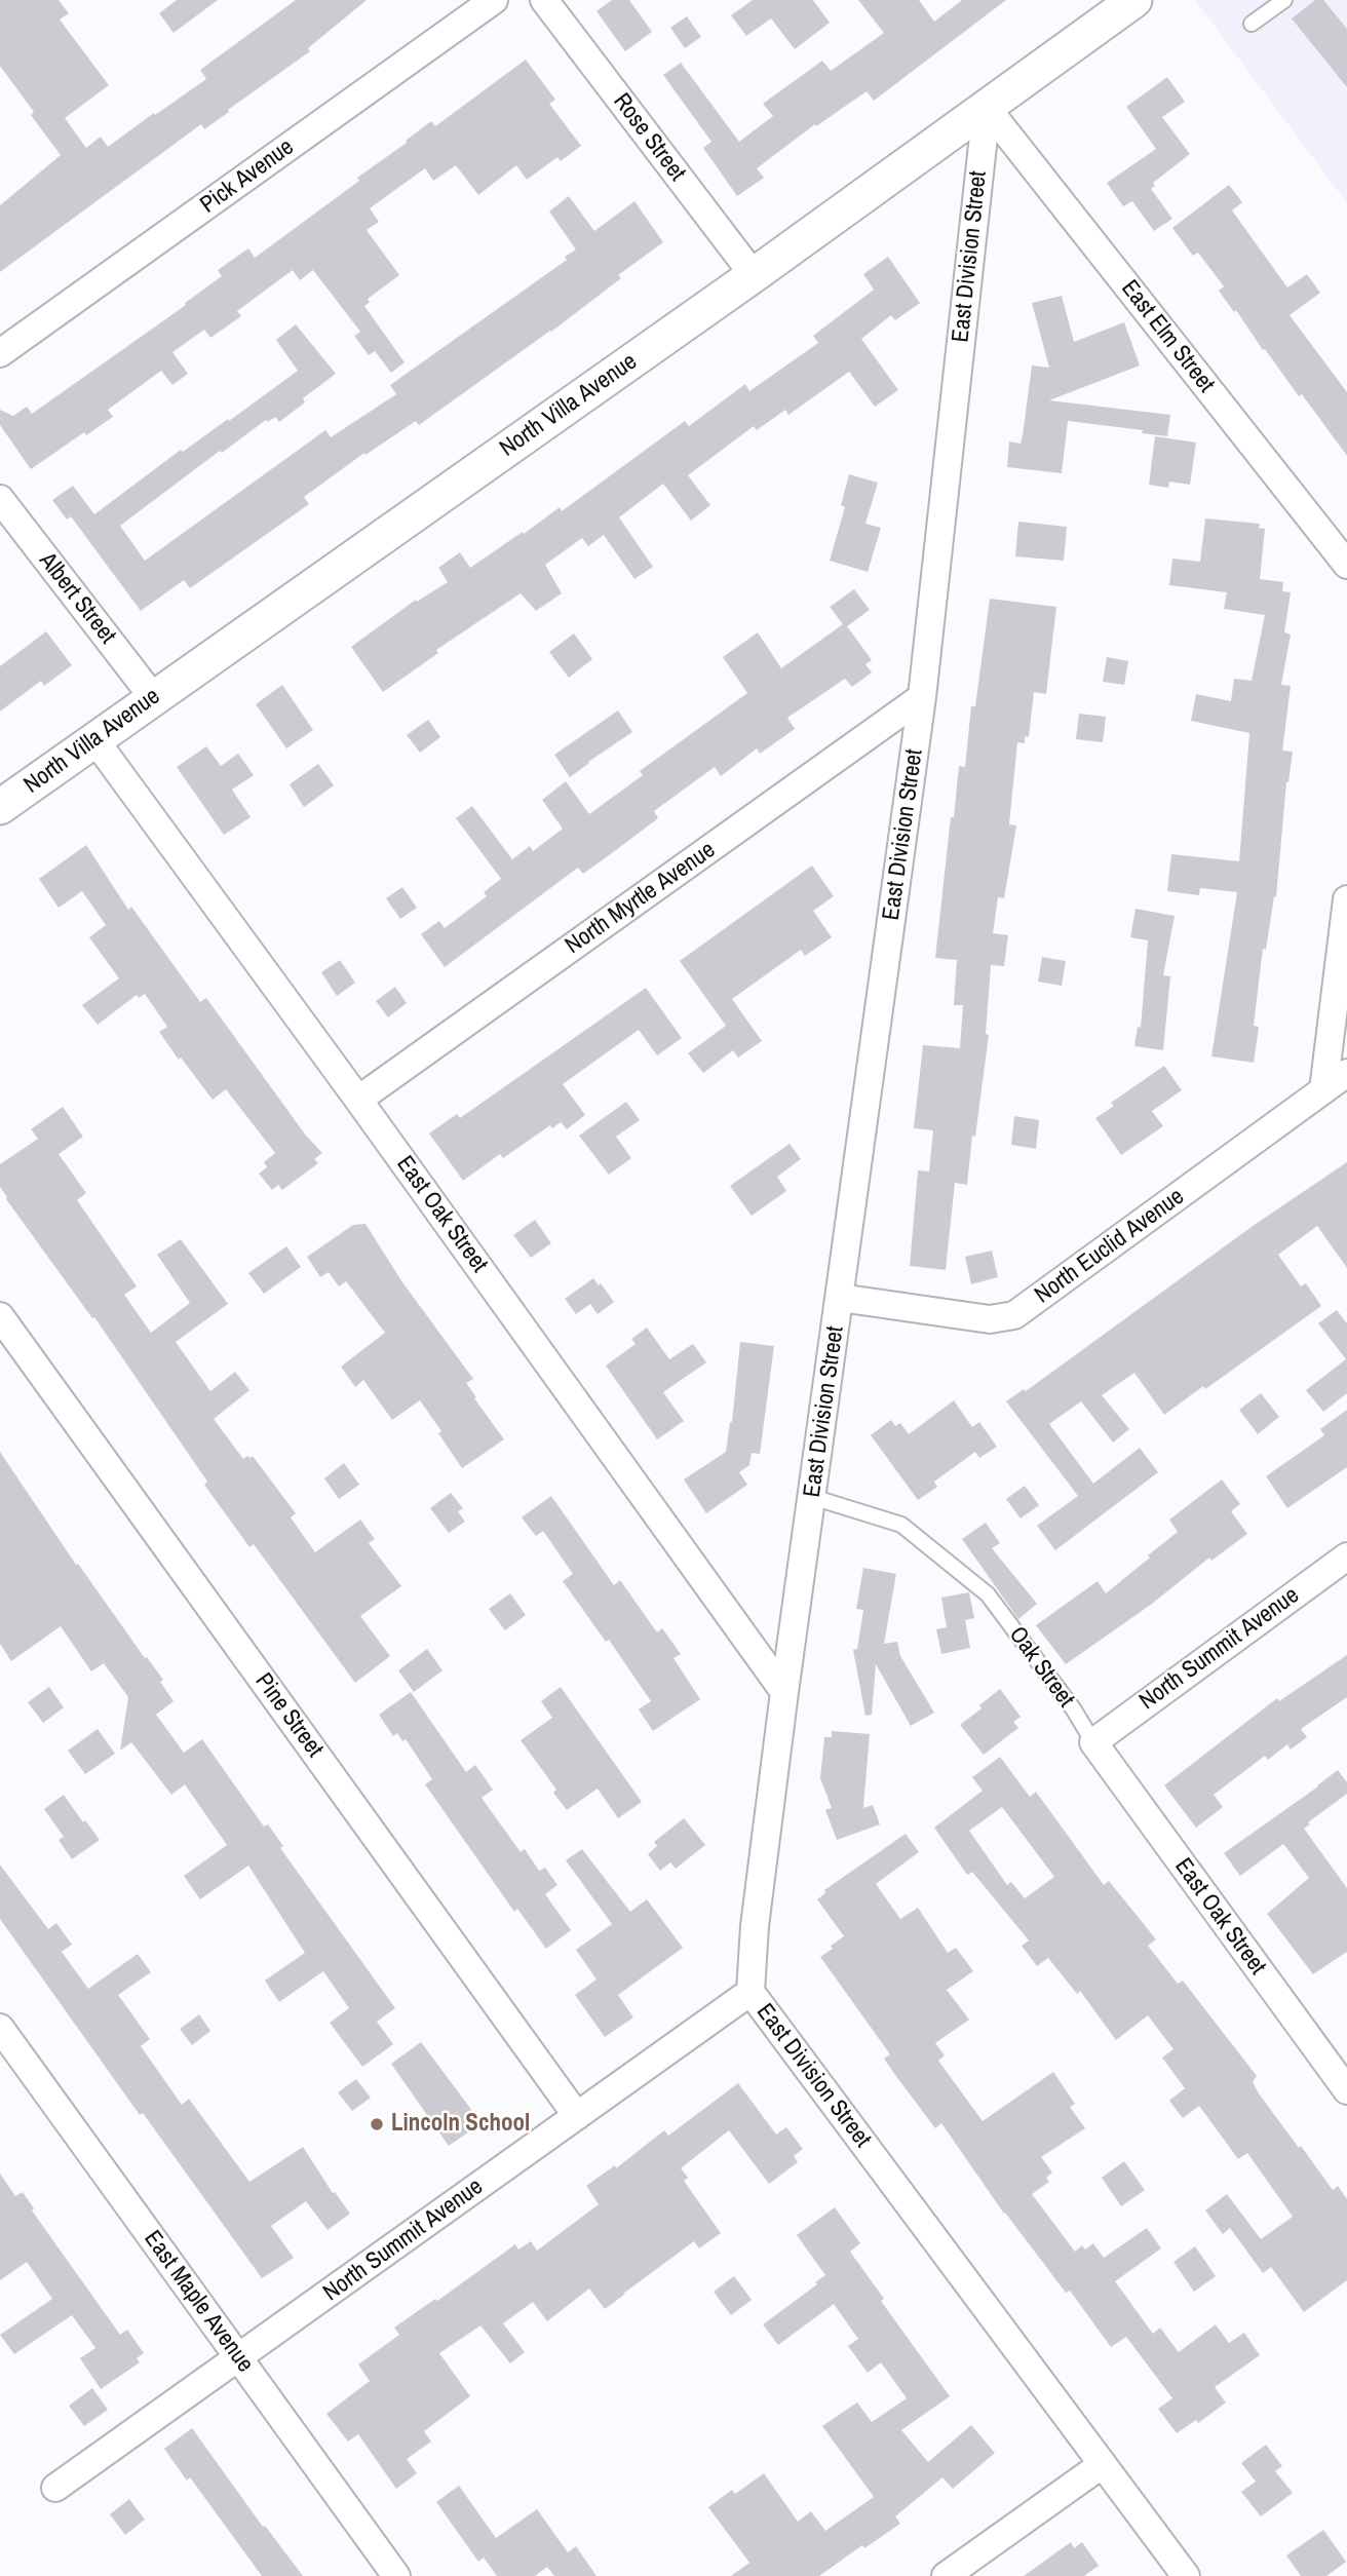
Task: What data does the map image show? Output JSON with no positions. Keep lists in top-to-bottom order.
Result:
{
  "streets": {
    "street": [
      "Rose Street",
      "Pick Avenue",
      "East Division Street",
      "East Elm Street",
      "North Villa Avenue",
      "Albert Street",
      "North Myrtle Avenue",
      "East Oak Street",
      "North Euclid Avenue",
      "North Summit Avenue",
      "Pine Street",
      "East Maple Avenue"
    ],
    "lane": ["Oak Street"]
  },
  "crossings": [
    ["Rose Street", "North Villa Avenue"],
    ["East Division Street", "East Elm Street"],
    ["East Division Street", "North Villa Avenue"],
    ["East Division Street", "North Myrtle Avenue"],
    ["East Division Street", "East Oak Street"],
    ["East Division Street", "North Euclid Avenue"],
    ["East Division Street", "North Summit Avenue"],
    ["East Division Street", "Oak Street"],
    ["East Elm Street", "North Villa Avenue"],
    ["North Villa Avenue", "Albert Street"],
    ["North Villa Avenue", "East Oak Street"],
    ["North Myrtle Avenue", "East Oak Street"],
    ["East Oak Street", "North Summit Avenue"],
    ["East Oak Street", "Oak Street"],
    ["North Summit Avenue", "Oak Street"],
    ["North Summit Avenue", "Pine Street"],
    ["North Summit Avenue", "East Maple Avenue"]
  ],
  "places": ["Lincoln School"]
}
